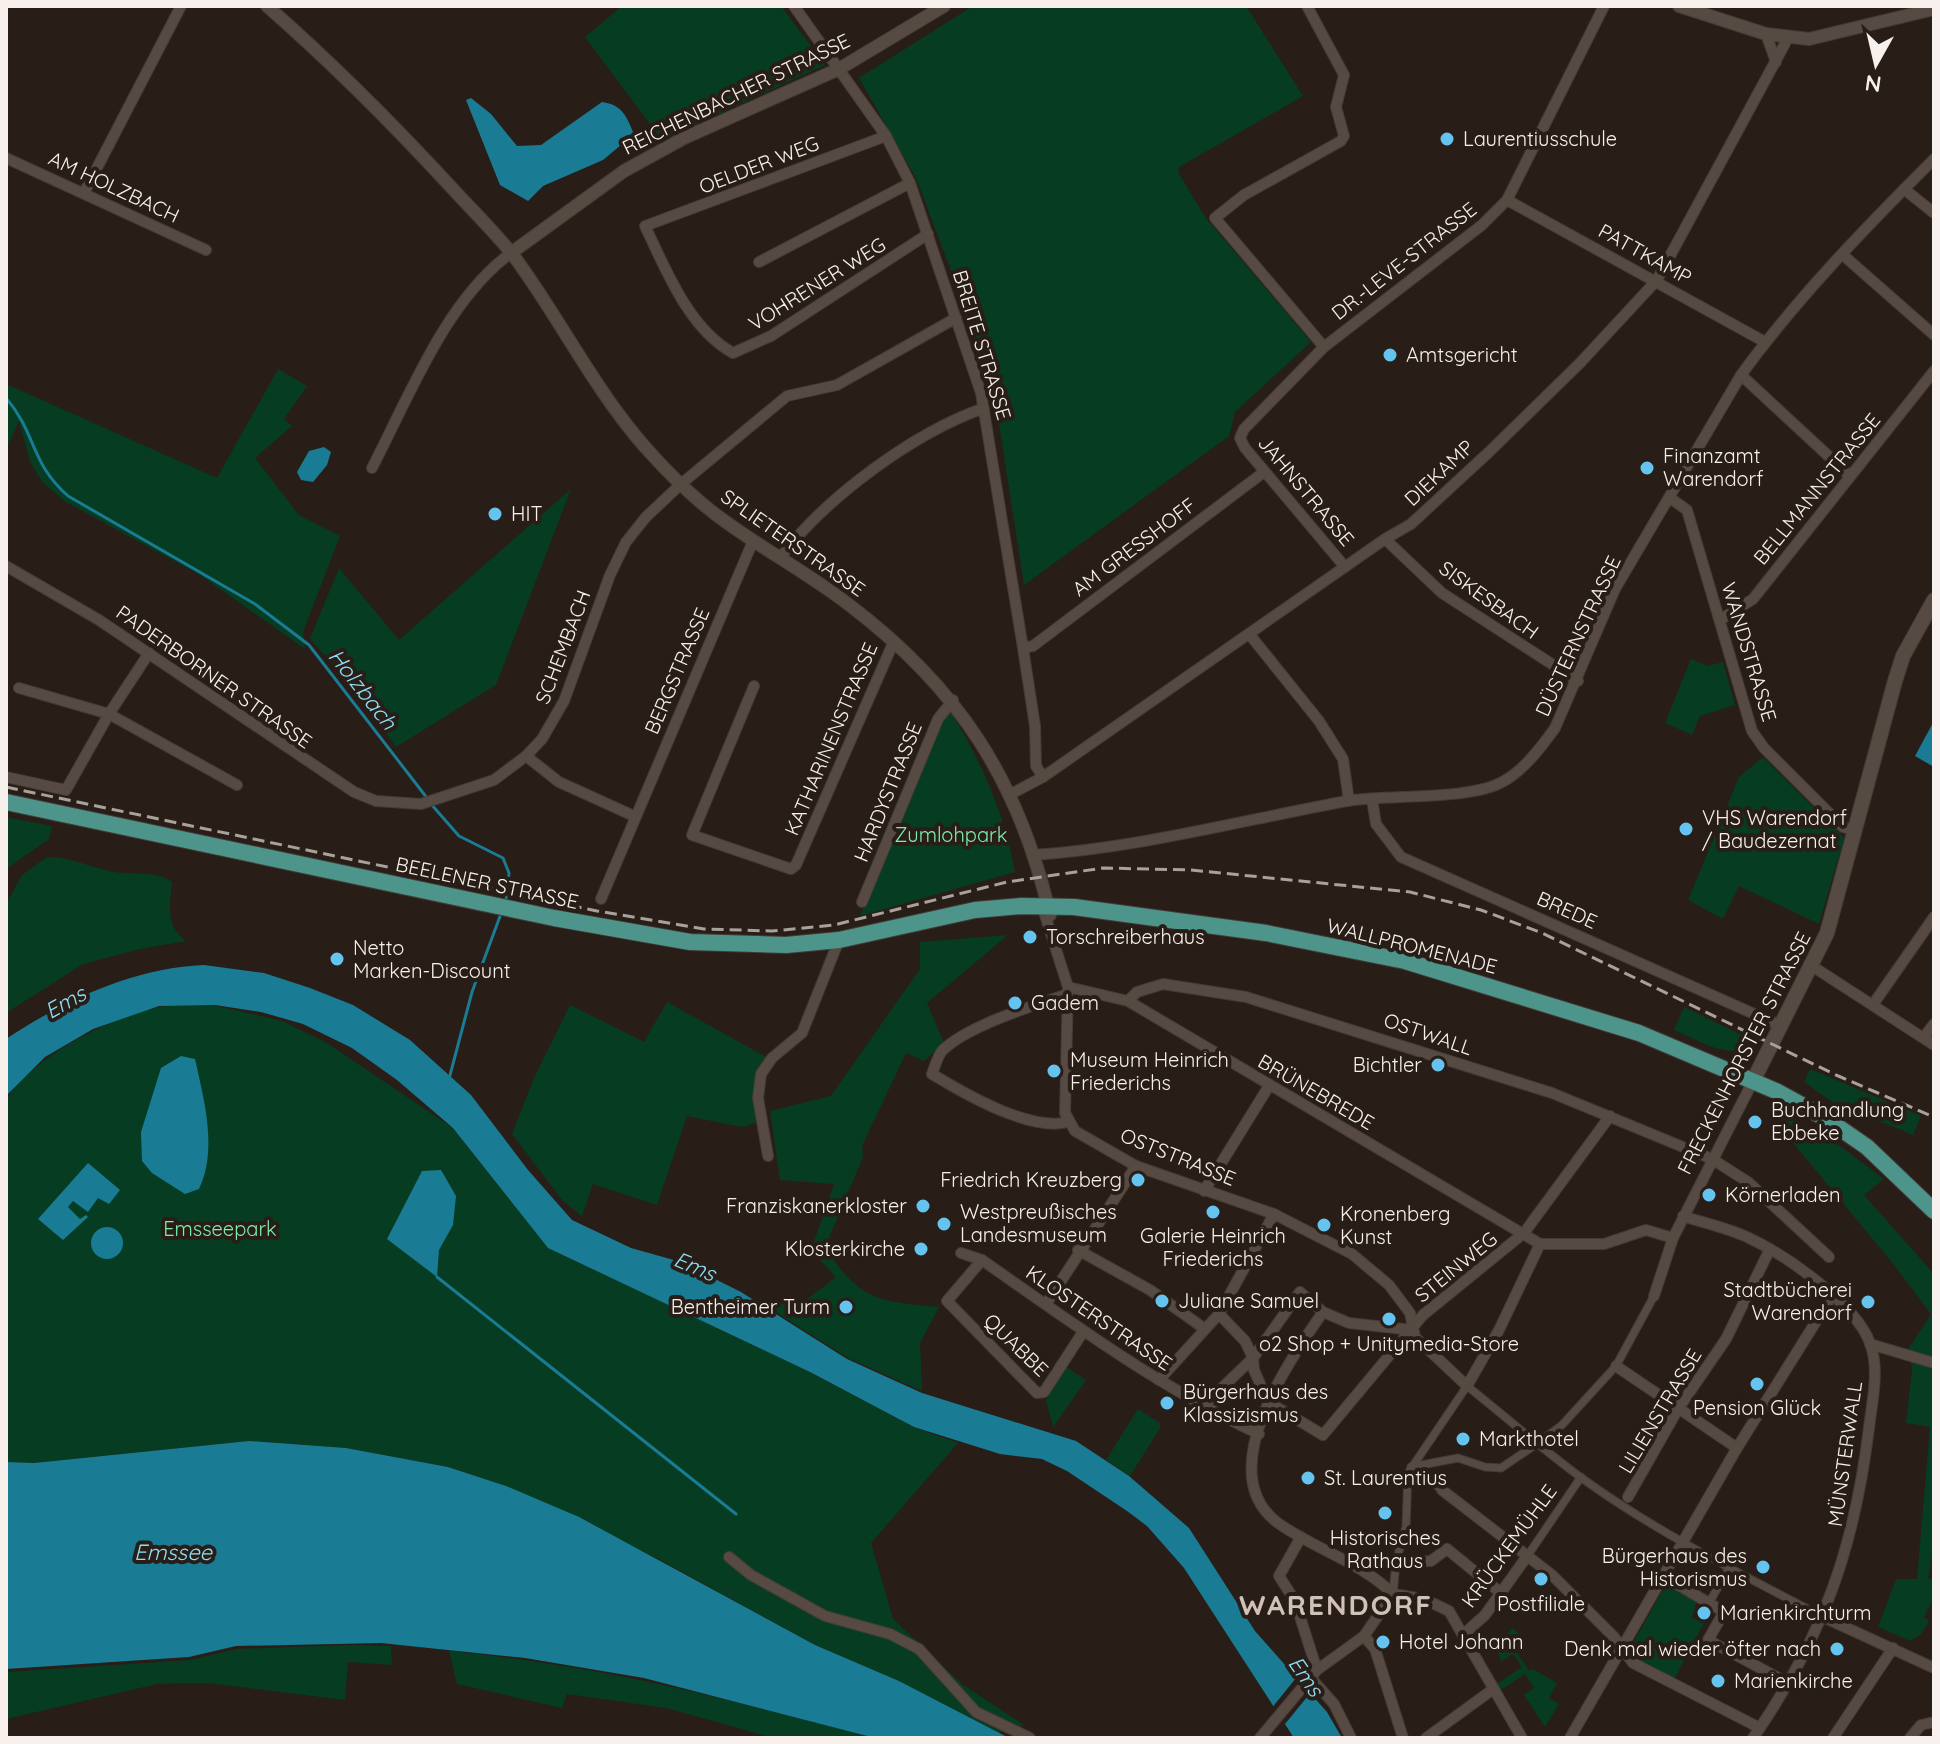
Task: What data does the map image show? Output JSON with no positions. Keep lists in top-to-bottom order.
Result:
{
  "streets": {
    "main road": ["BEELENER STRASSE", "WALLPROMENADE", "FRECKENHORSTER STRASSE"],
    "street": [
      "REICHENBACHER STRASSE",
      "OELDER WEG",
      "AM HOLZBACH",
      "PATTKAMP",
      "DR.-LEVE-STRASSE",
      "VOHRENER WEG",
      "BREITE STRASSE",
      "DIEKAMP",
      "BELLMANNSTRASSE",
      "JAHNSTRASSE",
      "SPLIETERSTRASSE",
      "AM GRESSHOFF",
      "SISKESBACH",
      "DÜSTERNSTRASSE",
      "SCHEMBACH",
      "WANDSTRASSE",
      "BERGSTRASSE",
      "PADERBORNER STRASSE",
      "KATHARINENSTRASSE",
      "HARDYSTRASSE",
      "BREDE",
      "OSTWALL",
      "BRÜNEBREDE",
      "OSTSTRASSE",
      "STEINWEG",
      "KLOSTERSTRASSE",
      "QUABBE",
      "LILIENSTRASSE",
      "MÜNSTERWALL",
      "KRÜCKEMÜHLE"
    ]
  },
  "crossings": [
    ["REICHENBACHER STRASSE", "BREITE STRASSE"],
    ["REICHENBACHER STRASSE", "SPLIETERSTRASSE"],
    ["OELDER WEG", "VOHRENER WEG"],
    ["OELDER WEG", "BREITE STRASSE"],
    ["PATTKAMP", "DR.-LEVE-STRASSE"],
    ["PATTKAMP", "DIEKAMP"],
    ["PATTKAMP", "DÜSTERNSTRASSE"],
    ["DR.-LEVE-STRASSE", "JAHNSTRASSE"],
    ["VOHRENER WEG", "BREITE STRASSE"],
    ["BREITE STRASSE", "DIEKAMP"],
    ["BREITE STRASSE", "AM GRESSHOFF"],
    ["BREITE STRASSE", "SCHEMBACH"],
    ["DIEKAMP", "JAHNSTRASSE"],
    ["DIEKAMP", "SPLIETERSTRASSE"],
    ["DIEKAMP", "SISKESBACH"],
    ["BELLMANNSTRASSE", "WANDSTRASSE"],
    ["JAHNSTRASSE", "AM GRESSHOFF"],
    ["SPLIETERSTRASSE", "DÜSTERNSTRASSE"],
    ["SPLIETERSTRASSE", "SCHEMBACH"],
    ["SPLIETERSTRASSE", "BERGSTRASSE"],
    ["SPLIETERSTRASSE", "KATHARINENSTRASSE"],
    ["SPLIETERSTRASSE", "HARDYSTRASSE"],
    ["SPLIETERSTRASSE", "BEELENER STRASSE"],
    ["SPLIETERSTRASSE", "WALLPROMENADE"],
    ["SISKESBACH", "DÜSTERNSTRASSE"],
    ["DÜSTERNSTRASSE", "WANDSTRASSE"],
    ["DÜSTERNSTRASSE", "BREDE"],
    ["SCHEMBACH", "PADERBORNER STRASSE"],
    ["WANDSTRASSE", "FRECKENHORSTER STRASSE"],
    ["BEELENER STRASSE", "WALLPROMENADE"],
    ["BREDE", "FRECKENHORSTER STRASSE"],
    ["WALLPROMENADE", "FRECKENHORSTER STRASSE"],
    ["OSTWALL", "FRECKENHORSTER STRASSE"],
    ["OSTWALL", "BRÜNEBREDE"],
    ["OSTWALL", "STEINWEG"],
    ["BRÜNEBREDE", "STEINWEG"],
    ["OSTSTRASSE", "STEINWEG"],
    ["KLOSTERSTRASSE", "QUABBE"]
  ],
  "districts": ["WARENDORF"],
  "water": ["Holzbach", "Ems", "Emssee"],
  "parks": ["Zumlohpark", "Emsseepark"],
  "places": [
    "Laurentiusschule",
    "Amtsgericht",
    "Finanzamt Warendorf",
    "HIT",
    "VHS Warendorf / Baudezernat",
    "Torschreiberhaus",
    "Netto Marken-Discount",
    "Gadem",
    "Bichtler",
    "Museum Heinrich Friederichs",
    "Buchhandlung Ebbeke",
    "Friedrich Kreuzberg",
    "Körnerladen",
    "Franziskanerkloster",
    "Galerie Heinrich Friederichs",
    "Westpreußisches Landesmuseum",
    "Kronenberg Kunst",
    "Klosterkirche",
    "Juliane Samuel",
    "Stadtbücherei Warendorf",
    "Bentheimer Turm",
    "o2 Shop + Unitymedia-Store",
    "Pension Glück",
    "Bürgerhaus des Klassizismus",
    "Markthotel",
    "St. Laurentius",
    "Historisches Rathaus",
    "Bürgerhaus des Historismus",
    "Postfiliale",
    "Marienkirchturm",
    "Hotel Johann",
    "Denk mal wieder öfter nach",
    "Marienkirche"
  ],
  "north": "bottom"
}
